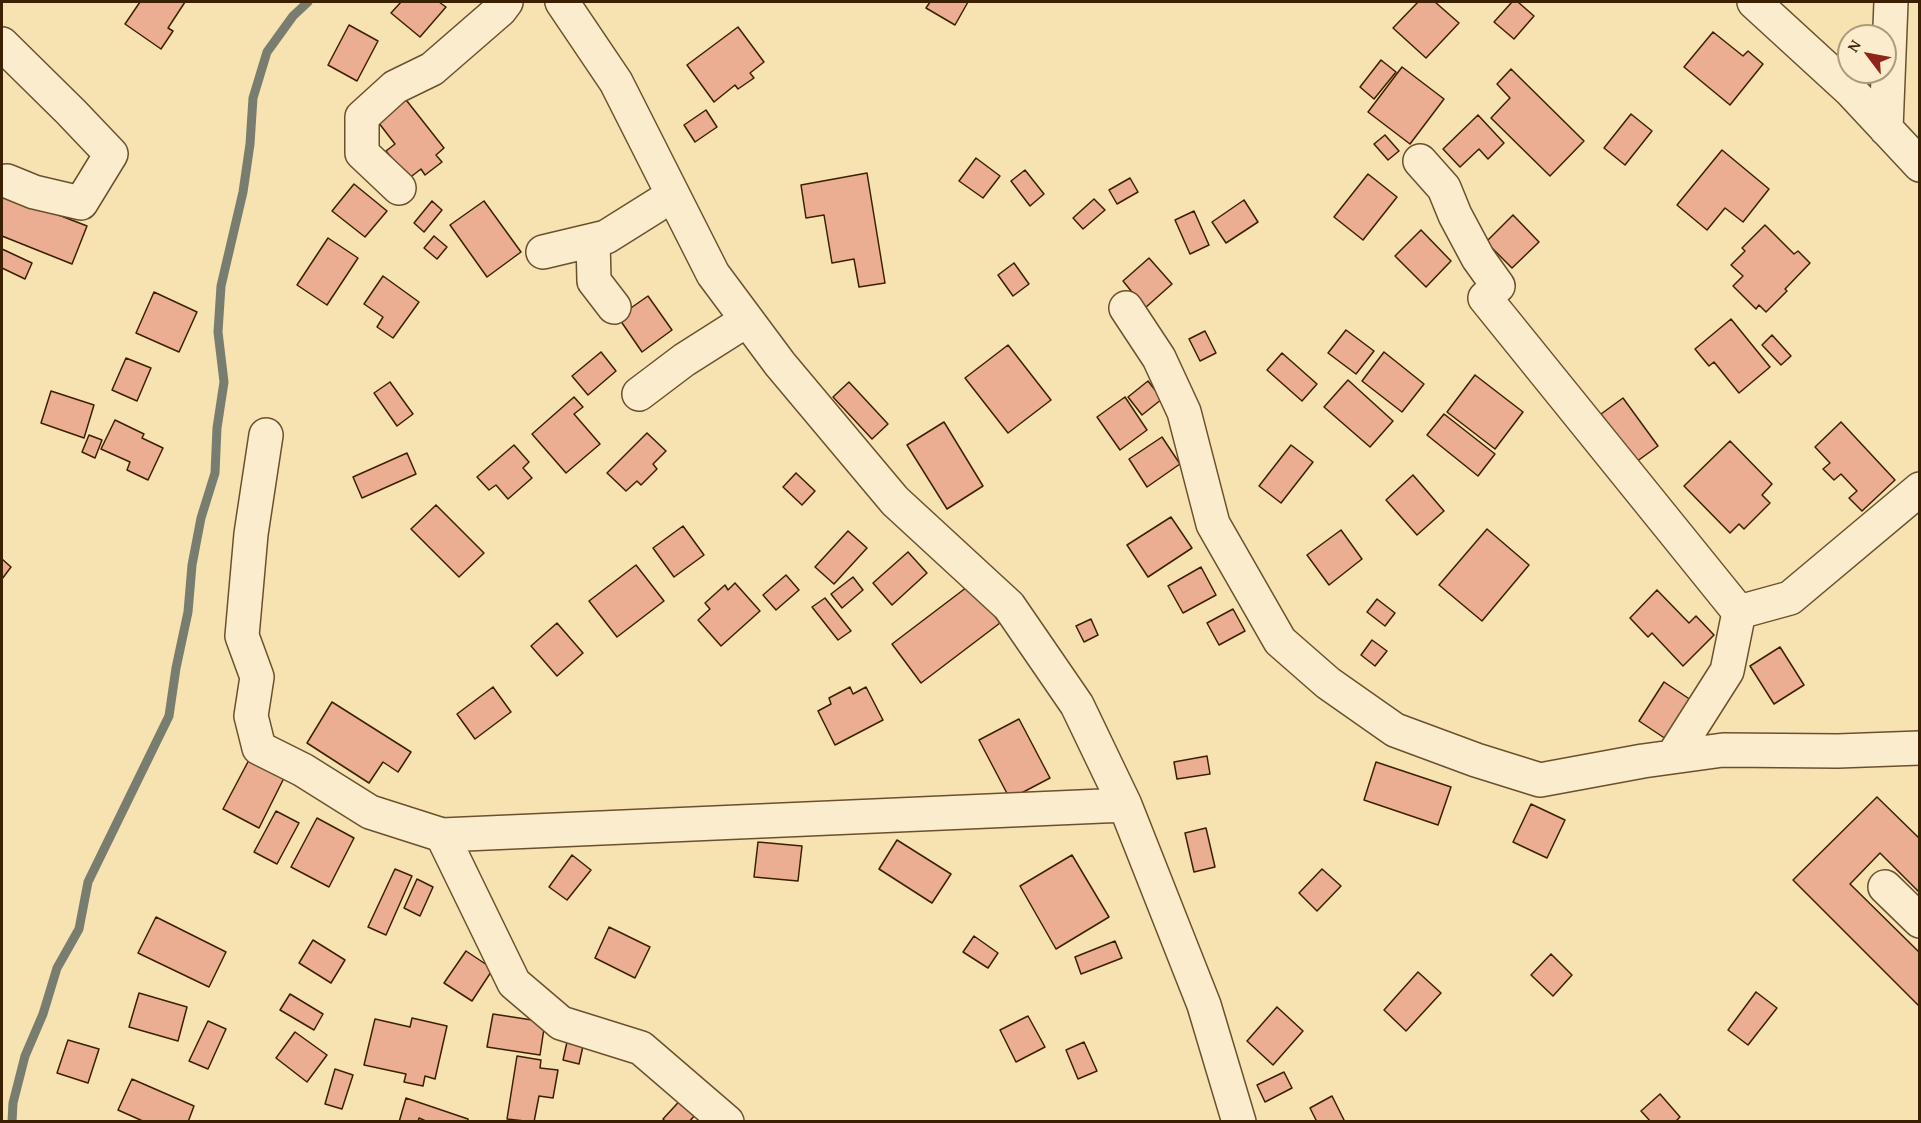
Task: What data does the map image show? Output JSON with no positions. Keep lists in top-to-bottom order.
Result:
{
  "north": "top left"
}
